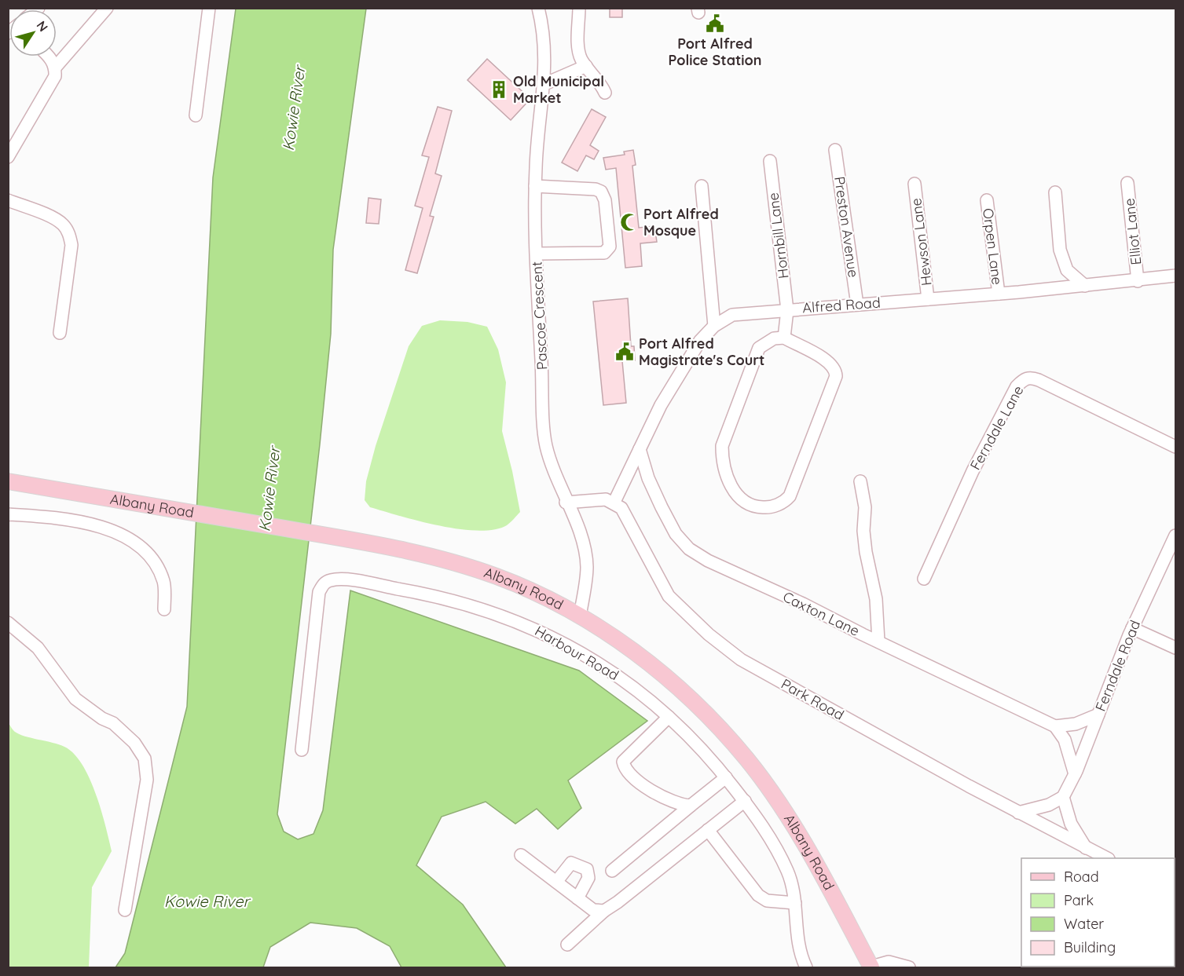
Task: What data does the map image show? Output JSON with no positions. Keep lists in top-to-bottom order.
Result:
{
  "streets": {
    "main road": ["Albany Road"],
    "street": [
      "Preston Avenue",
      "Elliot Lane",
      "Hornbill Lane",
      "Hewson Lane",
      "Orpen Lane",
      "Alfred Road",
      "Pascoe Crescent",
      "Ferndale Lane",
      "Caxton Lane",
      "Harbour Road",
      "Ferndale Road",
      "Park Road"
    ]
  },
  "crossings": [
    ["Preston Avenue", "Alfred Road"],
    ["Elliot Lane", "Alfred Road"],
    ["Hornbill Lane", "Alfred Road"],
    ["Hewson Lane", "Alfred Road"],
    ["Orpen Lane", "Alfred Road"],
    ["Alfred Road", "Caxton Lane"],
    ["Alfred Road", "Park Road"],
    ["Pascoe Crescent", "Albany Road"]
  ],
  "water": ["Kowie River"],
  "places": {
    "public building": ["Port Alfred Police Station", "Port Alfred Magistrate's Court"],
    "building": ["Old Municipal Market"],
    "mosque": ["Port Alfred Mosque"]
  },
  "legend": [
    "Road",
    "Park",
    "Water",
    "Building"
  ],
  "north": "top right"
}
